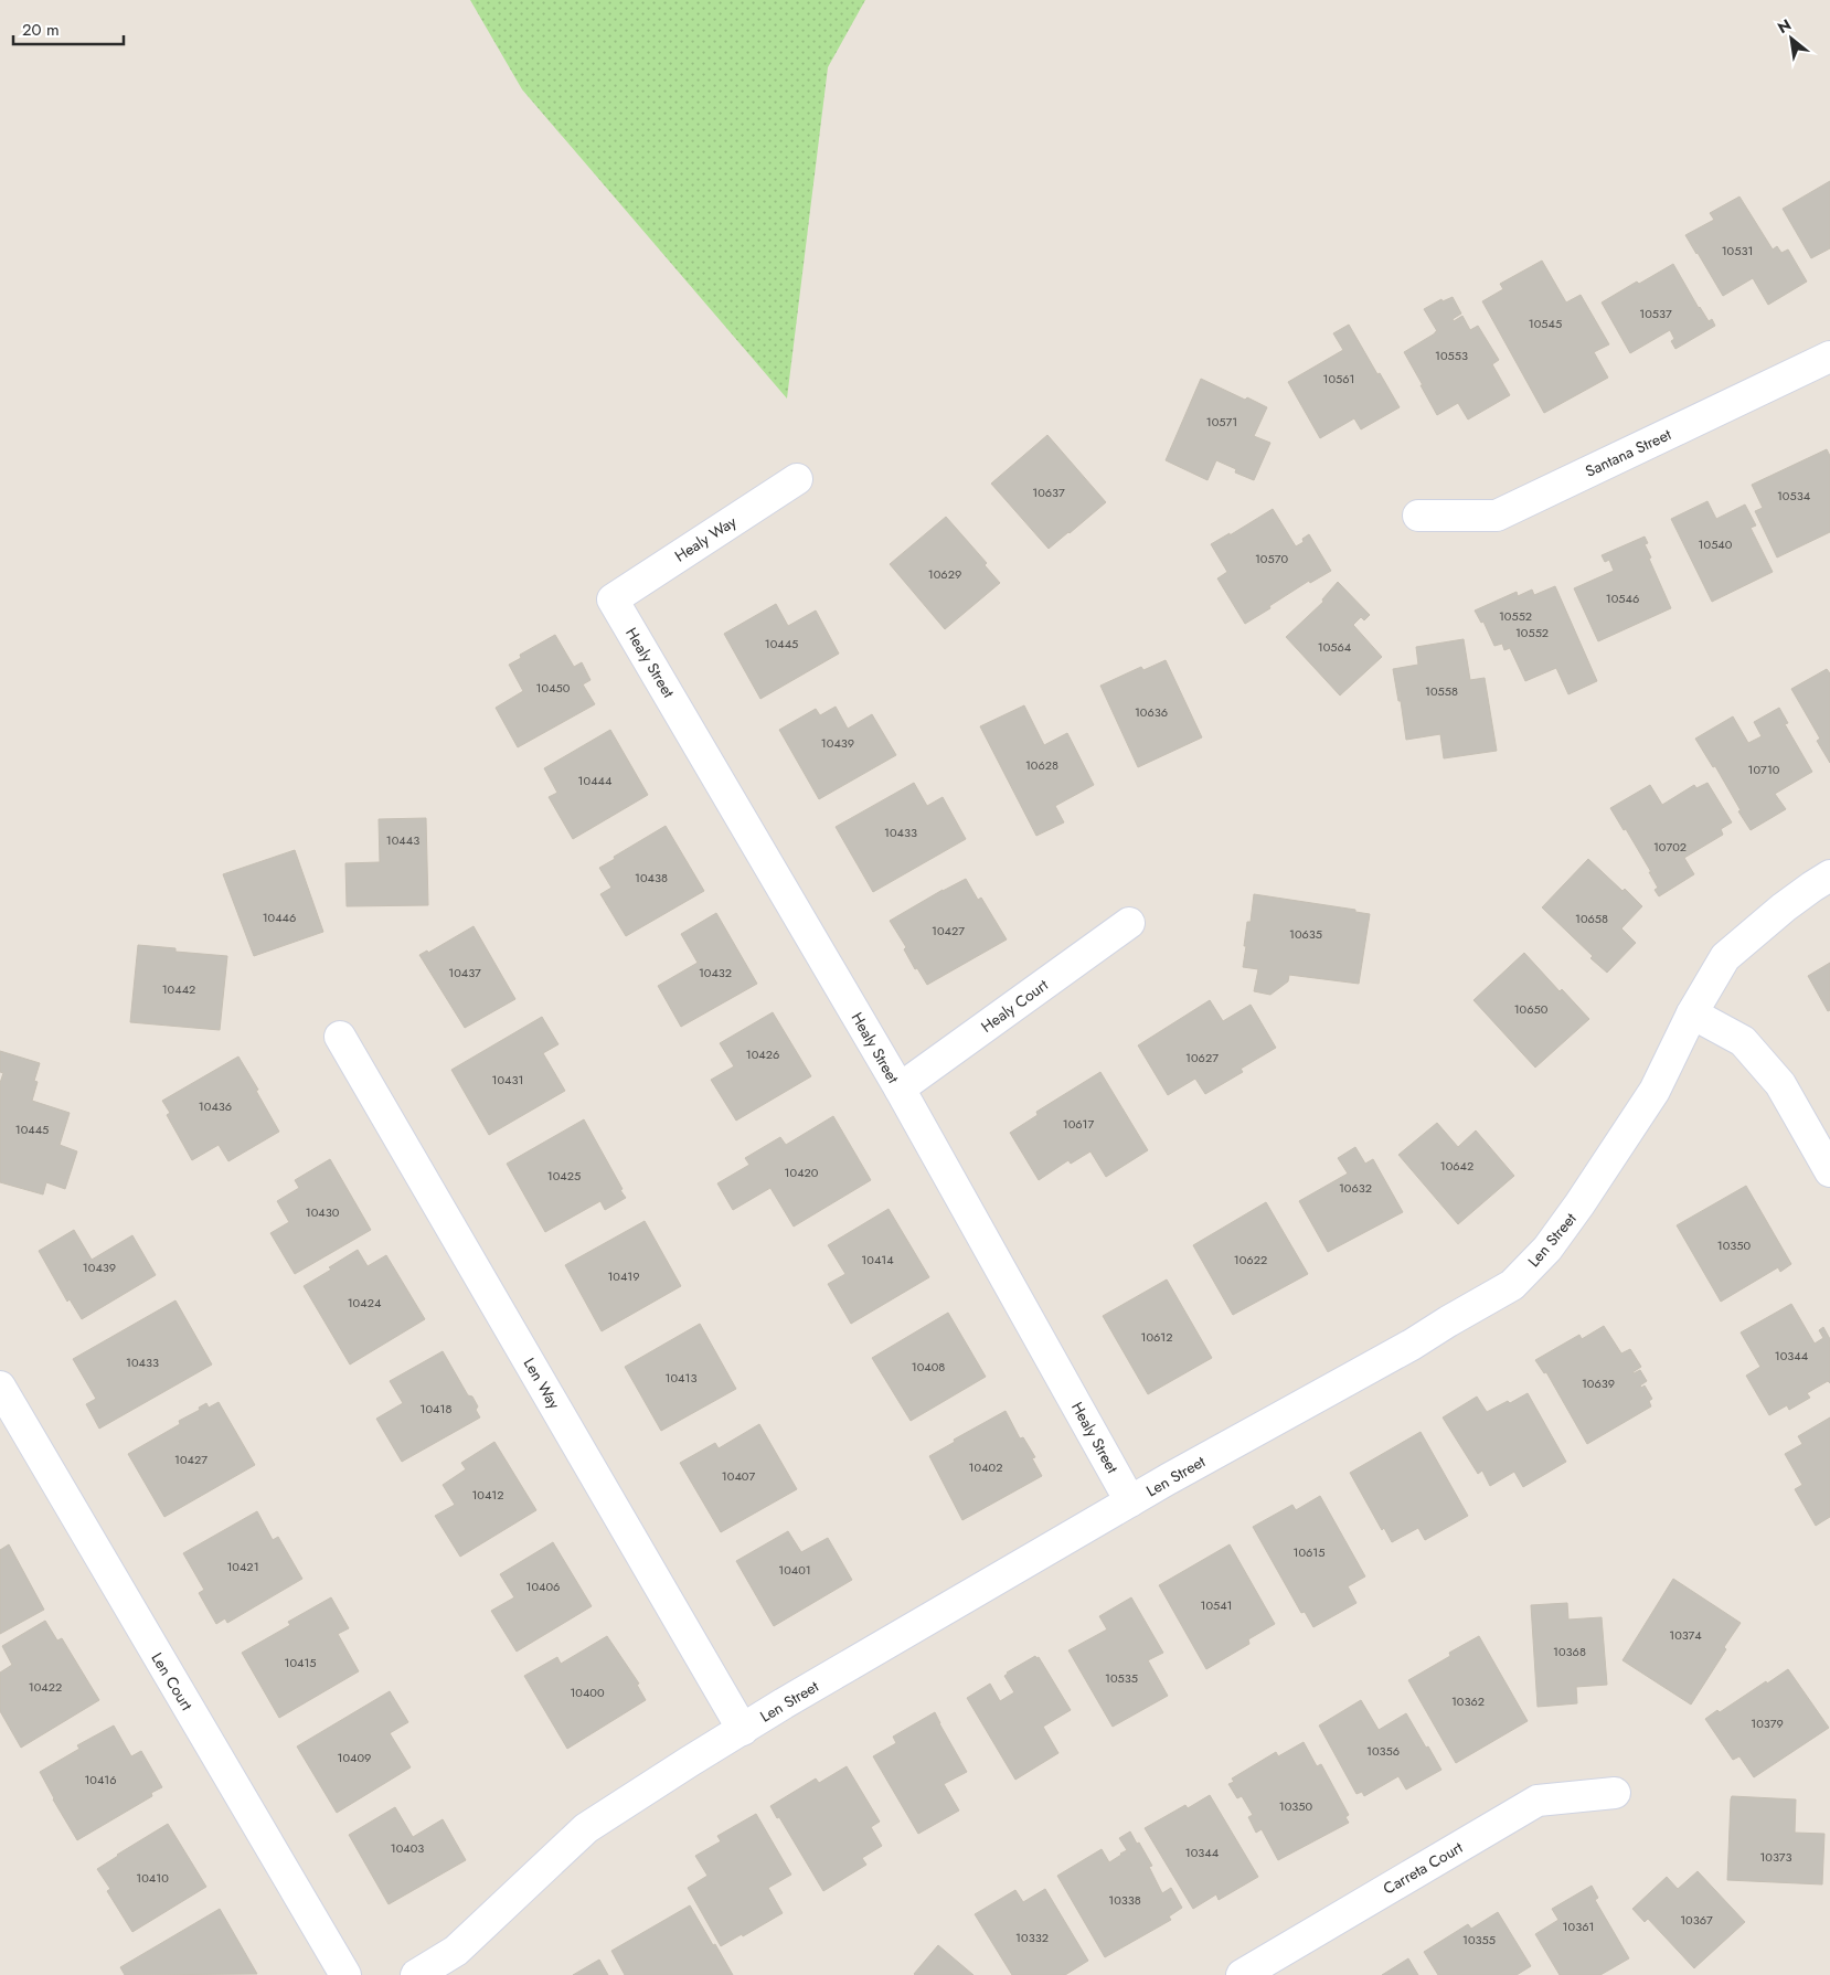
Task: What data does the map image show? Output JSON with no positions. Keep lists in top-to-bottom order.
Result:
{
  "streets": {
    "street": [
      "Santana Street",
      "Healy Way",
      "Healy Street",
      "Healy Court",
      "Len Street",
      "Len Way",
      "Len Court",
      "Carreta Court"
    ]
  },
  "crossings": [
    ["Healy Way", "Healy Street"],
    ["Healy Street", "Healy Court"],
    ["Healy Street", "Len Street"],
    ["Len Street", "Len Way"]
  ],
  "house_numbers": [
    "10531",
    "10537",
    "10545",
    "10553",
    "10561",
    "10571",
    "10637",
    "10534",
    "10540",
    "10570",
    "10629",
    "10546",
    "10552",
    "10552",
    "10445",
    "10564",
    "10450",
    "10558",
    "10636",
    "10439",
    "10628",
    "10710",
    "10444",
    "10433",
    "10443",
    "10702",
    "10438",
    "10446",
    "10658",
    "10427",
    "10635",
    "10437",
    "10432",
    "10442",
    "10650",
    "10426",
    "10627",
    "10431",
    "10436",
    "10617",
    "10445",
    "10642",
    "10420",
    "10425",
    "10632",
    "10430",
    "10350",
    "10414",
    "10622",
    "10439",
    "10419",
    "10424",
    "10612",
    "10344",
    "10433",
    "10408",
    "10413",
    "10639",
    "10418",
    "10427",
    "10402",
    "10407",
    "10412",
    "10615",
    "10421",
    "10401",
    "10406",
    "10541",
    "10374",
    "10368",
    "10415",
    "10535",
    "10422",
    "10400",
    "10362",
    "10379",
    "10356",
    "10409",
    "10416",
    "10350",
    "10403",
    "10344",
    "10373",
    "10410",
    "10338",
    "10367",
    "10361",
    "10332",
    "10355"
  ],
  "scale_bar": "20 m",
  "north": "top left"
}
